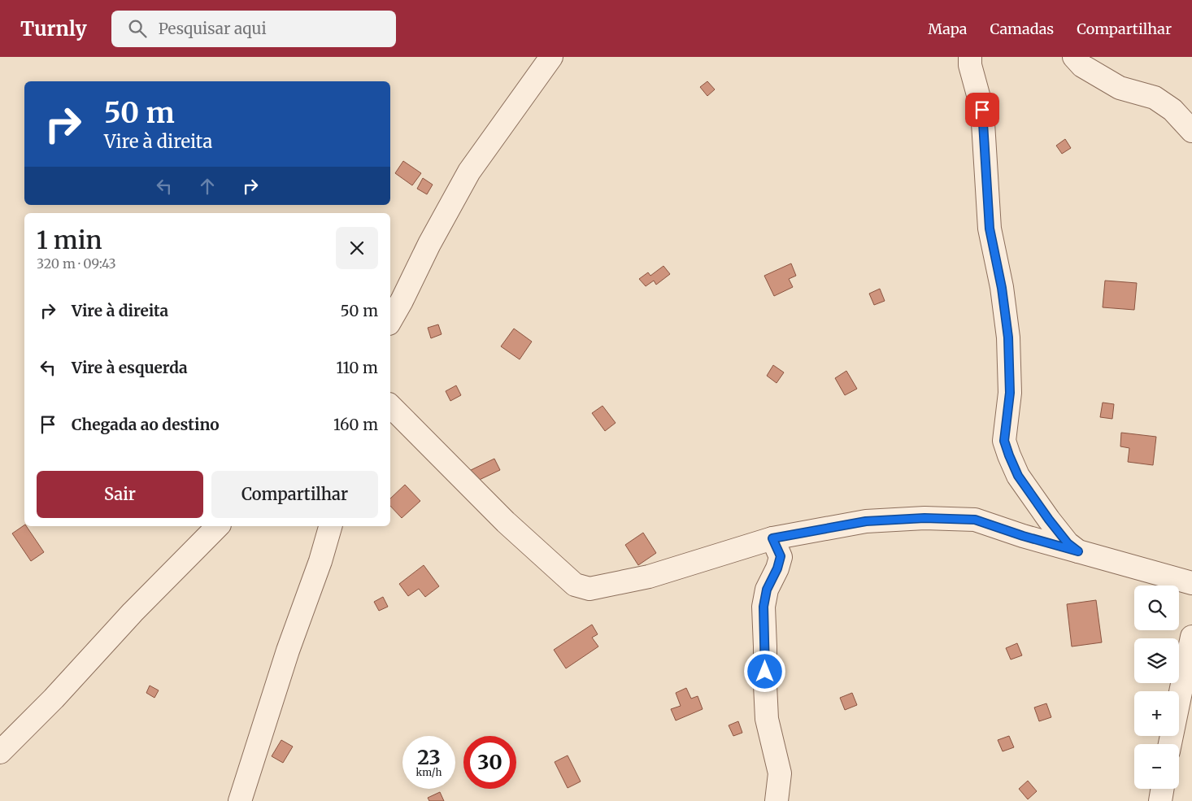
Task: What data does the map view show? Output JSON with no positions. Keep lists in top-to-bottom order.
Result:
{
  "page": {
    "header": "Turnly",
    "search": "Pesquisar aqui",
    "nav": ["Mapa", "Camadas", "Compartilhar"],
    "turn": ["50 m", "Vire à direita"],
    "heading": ["1 min", "320 m · 09:43"],
    "list": [
      {
        "name": "Vire à direita",
        "value": "50 m"
      },
      {
        "name": "Vire à esquerda",
        "value": "110 m"
      },
      {
        "name": "Chegada ao destino",
        "value": "160 m"
      }
    ],
    "buttons": ["Sair", "Compartilhar"],
    "map_buttons": ["+", "−"],
    "speed": "23 km/h",
    "limit": "30"
  }
}
